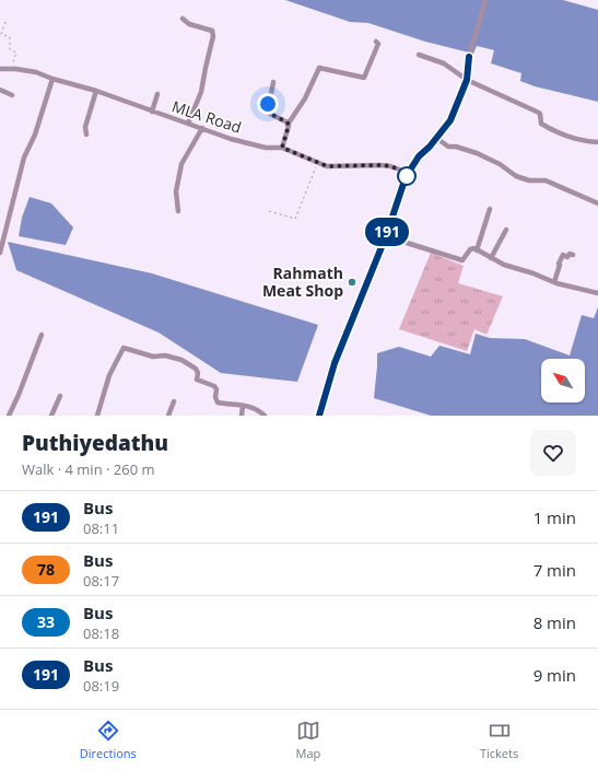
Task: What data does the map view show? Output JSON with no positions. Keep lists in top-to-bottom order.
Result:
{
  "streets": {
    "street": ["MLA Road"]
  },
  "places": ["Rahmath Meat Shop"],
  "lines": ["bus line 191"],
  "north": "top left",
  "page": {
    "on_map": "191",
    "heading": ["Puthiyedathu", "Walk · 4 min · 260 m"],
    "list": [
      {
        "mark": "191",
        "name": "Bus",
        "note": "08:11",
        "value": "1 min"
      },
      {
        "mark": "78",
        "name": "Bus",
        "note": "08:17",
        "value": "7 min"
      },
      {
        "mark": "33",
        "name": "Bus",
        "note": "08:18",
        "value": "8 min"
      },
      {
        "mark": "191",
        "name": "Bus",
        "note": "08:19",
        "value": "9 min"
      }
    ],
    "tabs": ["Directions", "Map", "Tickets"]
  }
}
